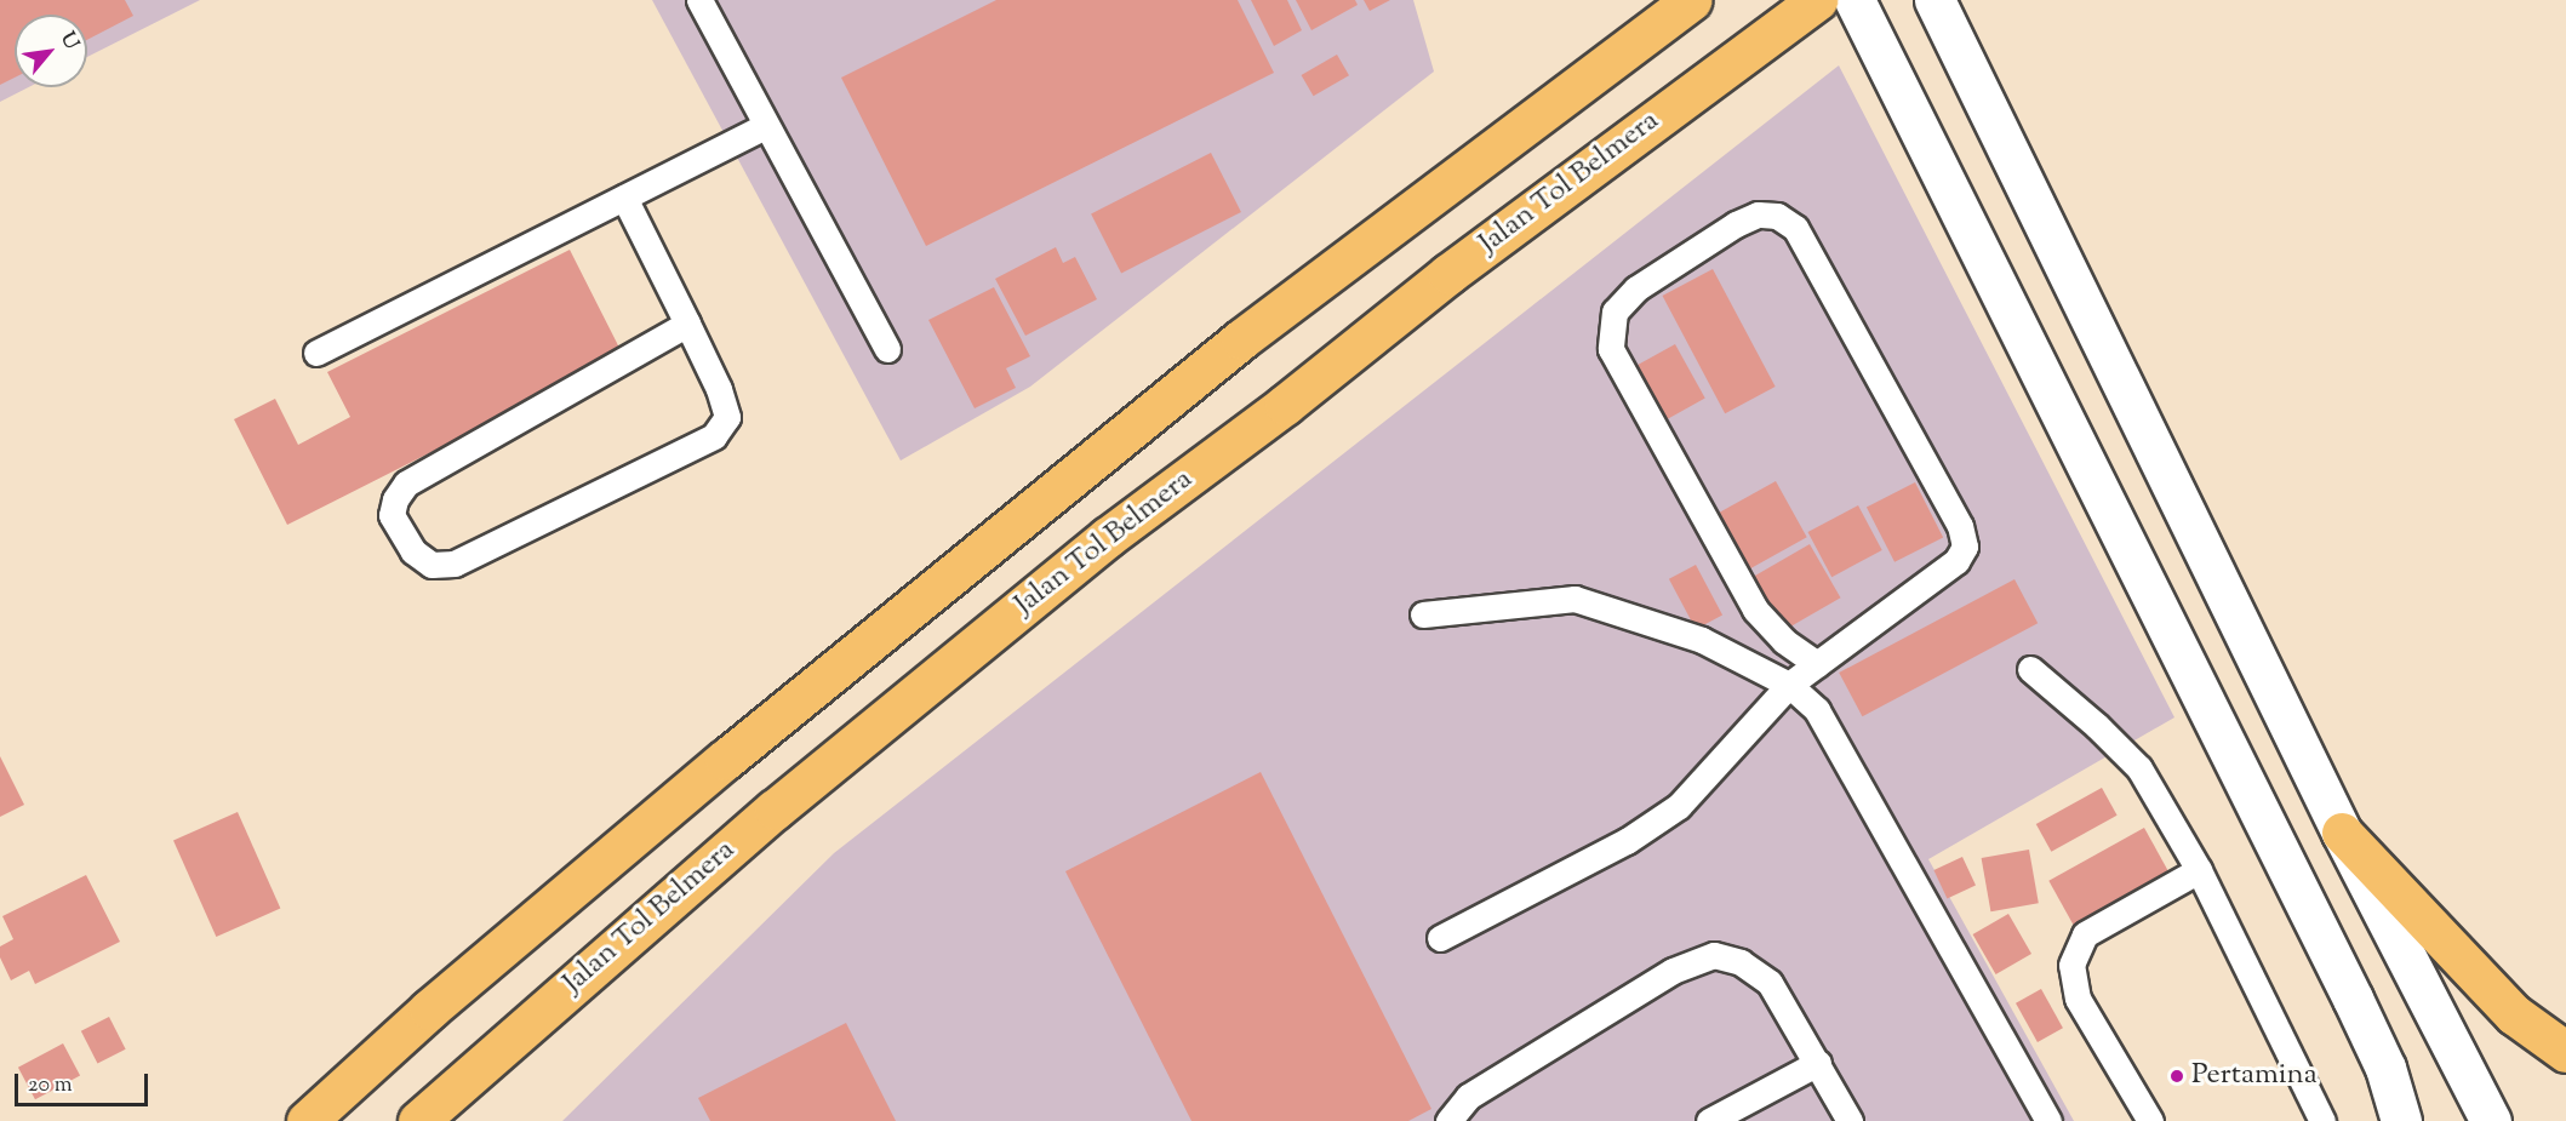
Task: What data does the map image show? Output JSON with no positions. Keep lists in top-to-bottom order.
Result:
{
  "streets": {
    "highway": ["Jalan Tol Belmera"]
  },
  "places": ["Pertamina"],
  "scale_bar": "20 m",
  "north": "top right"
}
